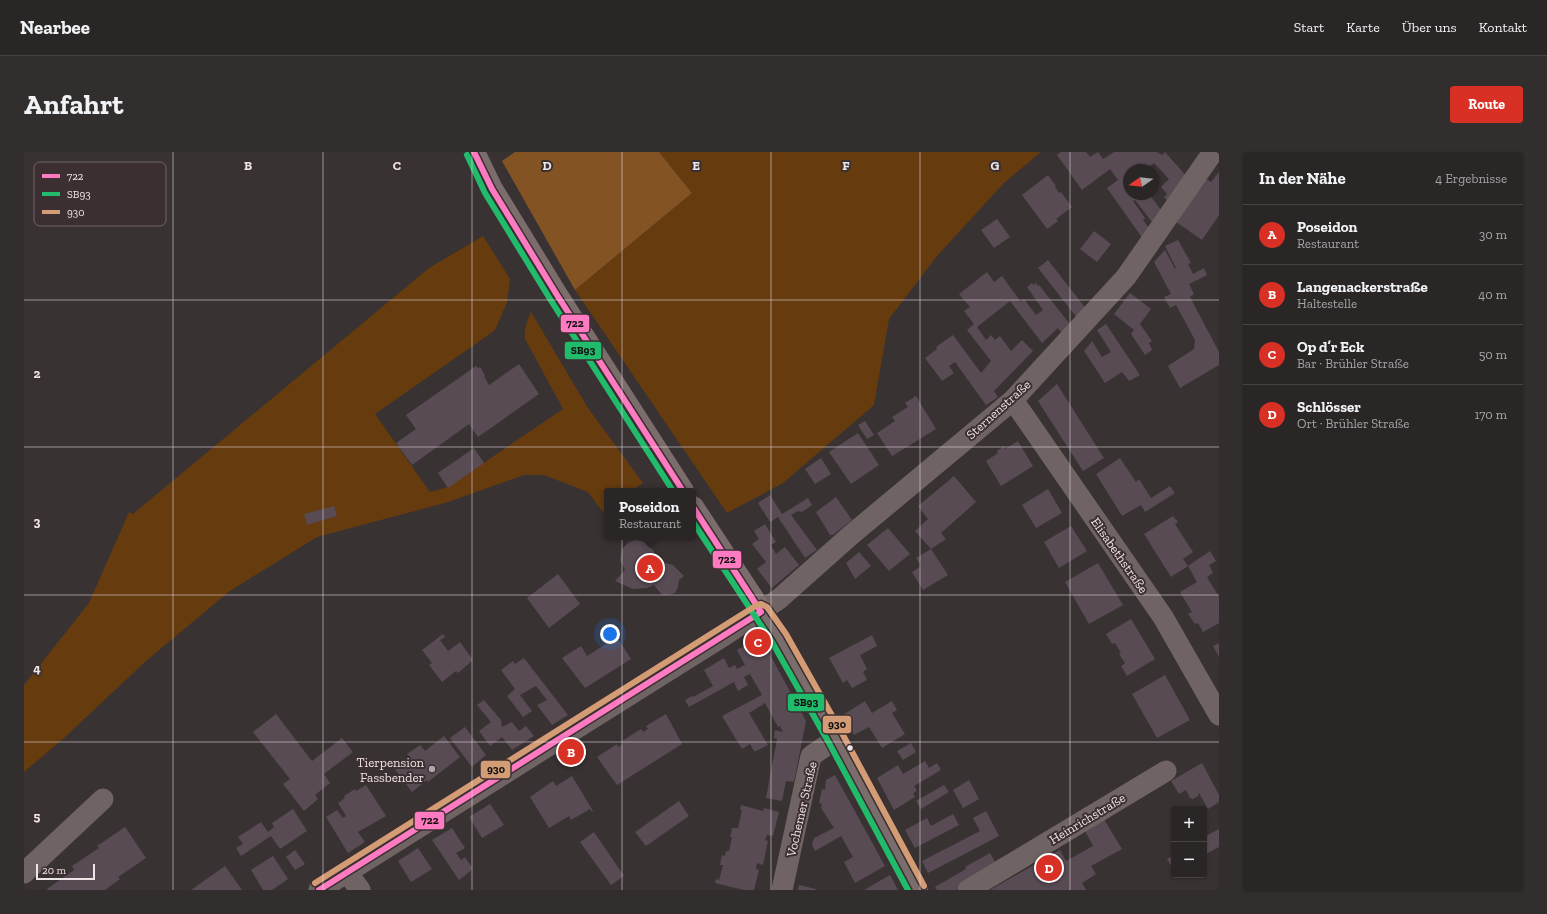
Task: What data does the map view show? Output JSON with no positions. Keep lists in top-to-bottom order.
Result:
{
  "streets": {
    "street": [
      "Sternenstraße",
      "Elisabethstraße",
      "Vochemer Straße",
      "Heinrichstraße"
    ]
  },
  "crossings": [
    ["Sternenstraße", "Elisabethstraße"]
  ],
  "places": ["Tierpension Fassbender"],
  "lines": ["transit line 722", "transit line SB93", "transit line 930"],
  "legend": ["722", "SB93", "930"],
  "scale_bar": "20 m",
  "north": "left",
  "page": {
    "header": "Nearbee",
    "nav": [
      "Start",
      "Karte",
      "Über uns",
      "Kontakt"
    ],
    "buttons": "Route",
    "title": "Anfahrt",
    "heading": ["In der Nähe", "4 Ergebnisse"],
    "list": [
      {
        "mark": "A",
        "name": "Poseidon",
        "note": "Restaurant",
        "value": "30 m"
      },
      {
        "mark": "B",
        "name": "Langenackerstraße",
        "note": "Haltestelle",
        "value": "40 m"
      },
      {
        "mark": "C",
        "name": "Op d’r Eck",
        "note": "Bar · Brühler Straße",
        "value": "50 m"
      },
      {
        "mark": "D",
        "name": "Schlösser",
        "note": "Ort · Brühler Straße",
        "value": "170 m"
      }
    ],
    "popup": ["Poseidon", "Restaurant"],
    "pins": [
      "A",
      "C",
      "B",
      "D"
    ],
    "map_buttons": ["+", "−"],
    "scale": "20 m"
  },
  "grid": {
    "columns": [
      "B",
      "C",
      "D",
      "E",
      "F",
      "G"
    ],
    "rows": [
      "2",
      "3",
      "4",
      "5"
    ]
  }
}
